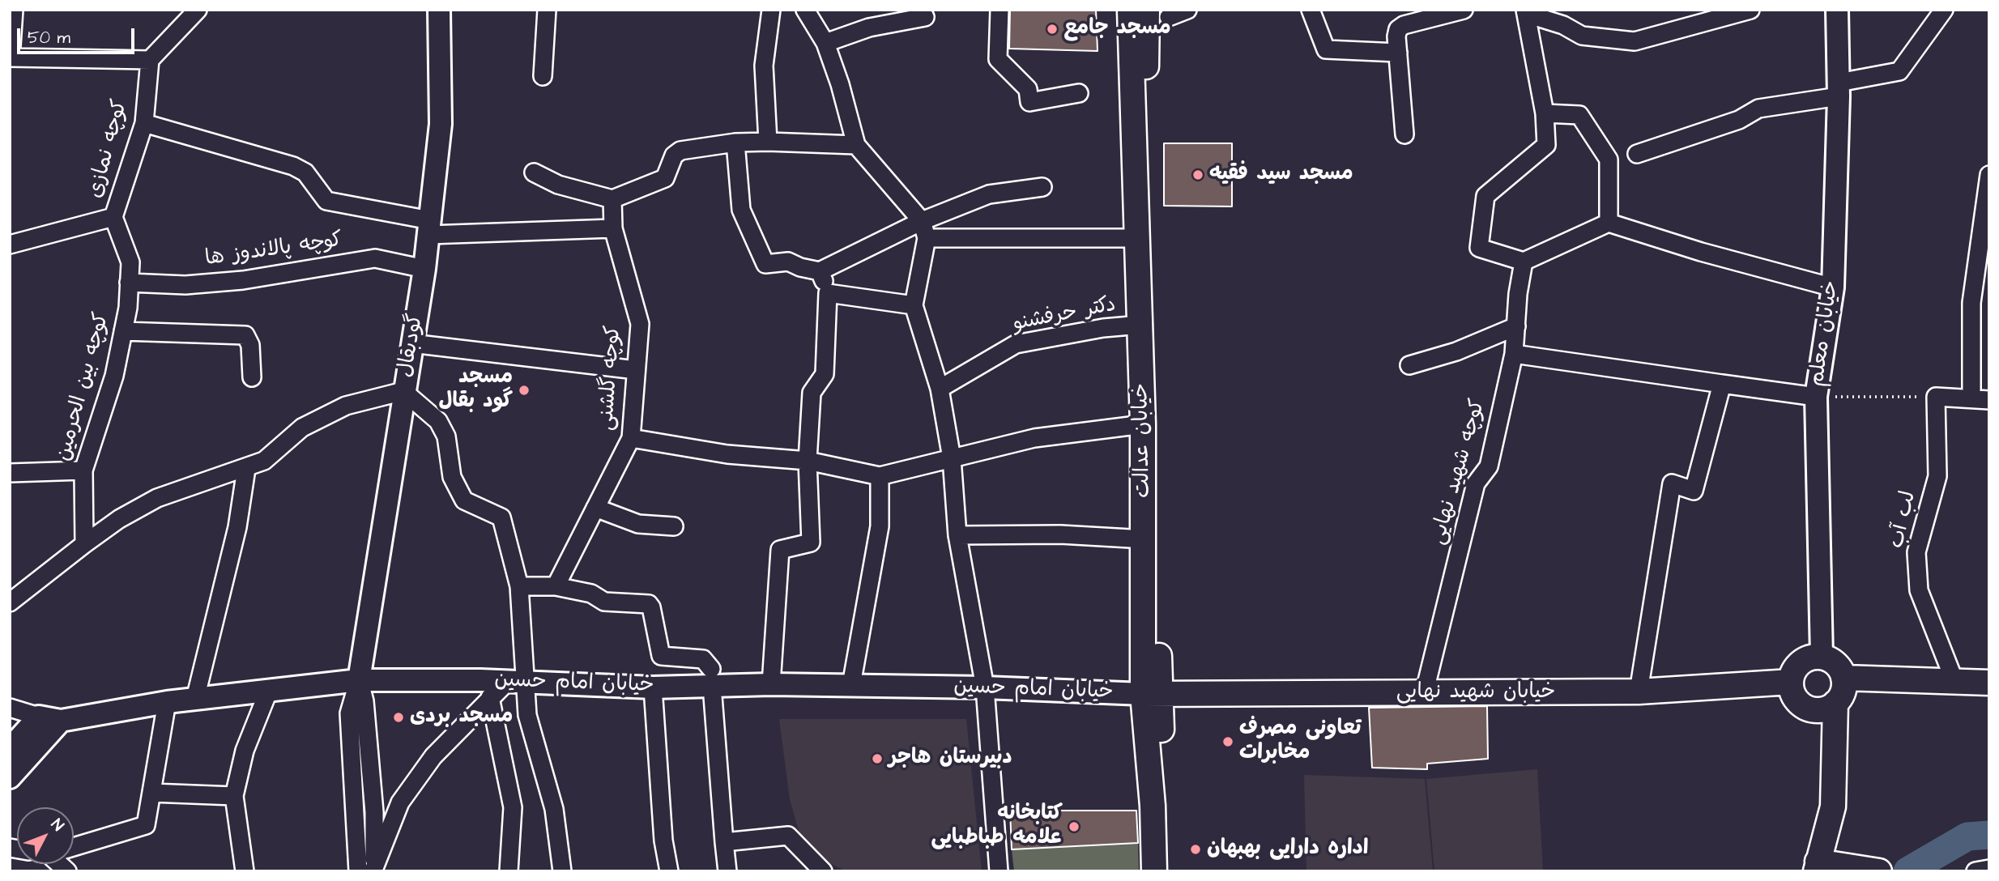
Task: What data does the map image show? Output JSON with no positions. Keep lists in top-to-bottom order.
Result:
{
  "streets": {
    "main road": ["خیابان عدالت", "خیابان شهید نهایی"],
    "street": [
      "کوچه نمازی",
      "کوچه پالاندوز ها",
      "دکتر حرفشنو",
      "خیابان معلم",
      "گودبقال",
      "کوچه گلشنی",
      "کوچه بین الحرمین",
      "کوچه شهید نهایی",
      "لب آب",
      "خیابان امام حسین"
    ]
  },
  "crossings": [
    ["کوچه نمازی", "کوچه بین الحرمین"],
    ["کوچه پالاندوز ها", "گودبقال"],
    ["کوچه پالاندوز ها", "کوچه بین الحرمین"],
    ["دکتر حرفشنو", "خیابان عدالت"],
    ["خیابان معلم", "خیابان شهید نهایی"],
    ["گودبقال", "خیابان امام حسین"],
    ["خیابان عدالت", "خیابان امام حسین"],
    ["خیابان عدالت", "خیابان شهید نهایی"],
    ["کوچه شهید نهایی", "خیابان شهید نهایی"],
    ["خیابان امام حسین", "خیابان شهید نهایی"]
  ],
  "places": [
    "مسجد جامع",
    "مسجد سید فقیه",
    "مسجد گود بقال",
    "مسجد بردی",
    "تعاونی مصرف مخابرات",
    "دبیرستان هاجر",
    "کتابخانه علامه طباطبایی",
    "اداره دارایی بهبهان"
  ],
  "scale_bar": "50 m",
  "north": "top right"
}
